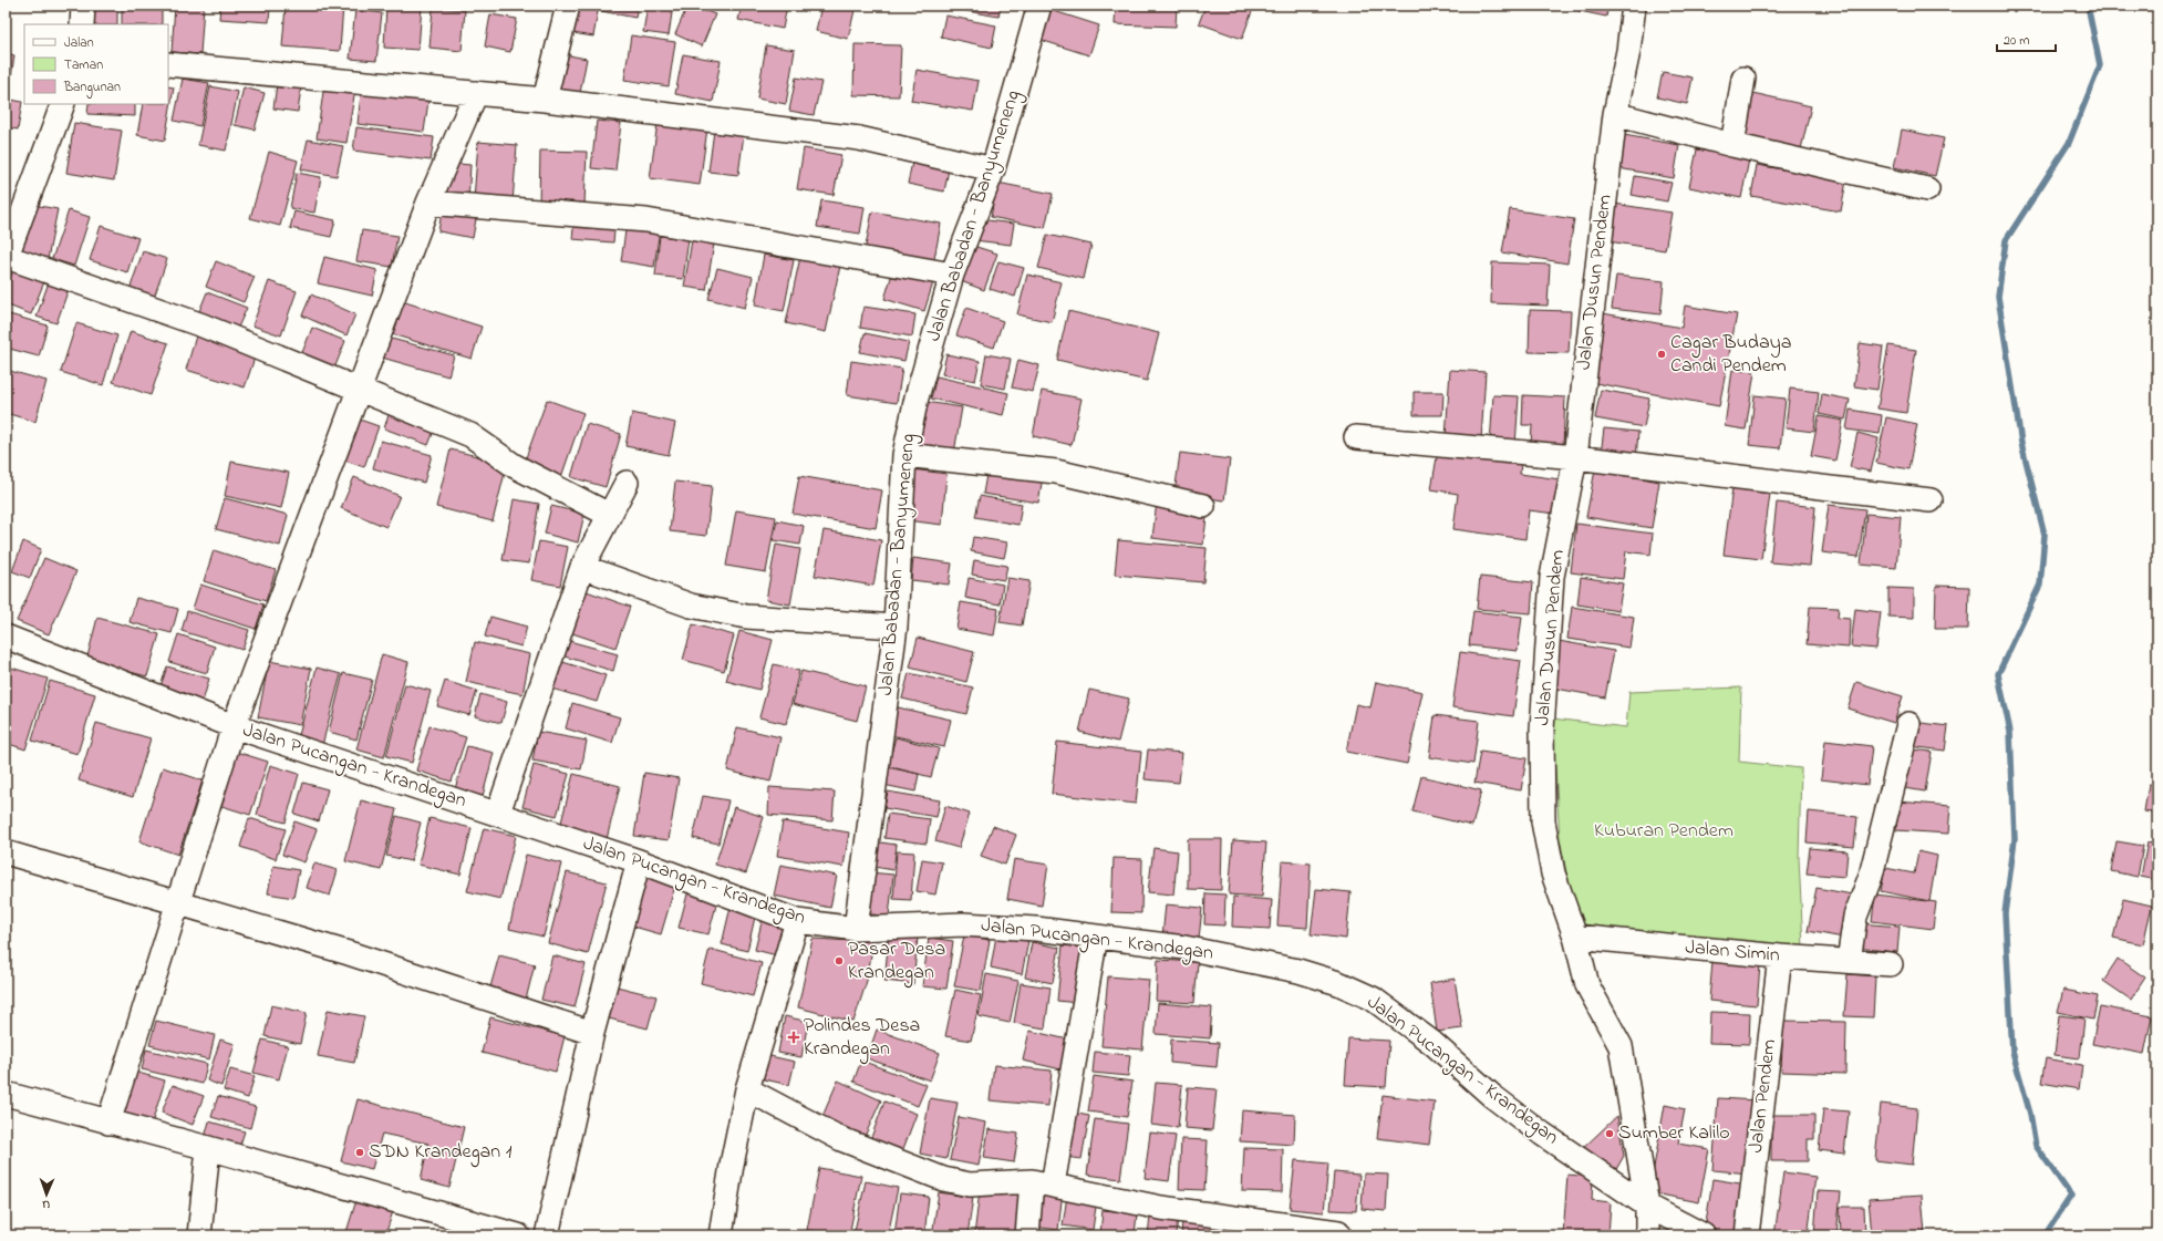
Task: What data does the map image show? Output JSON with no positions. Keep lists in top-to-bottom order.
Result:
{
  "streets": {
    "street": [
      "Jalan Babadan - Banyumeneng",
      "Jalan Dusun Pendem",
      "Jalan Pucangan - Krandegan",
      "Jalan Simin",
      "Jalan Pendem"
    ]
  },
  "crossings": [
    ["Jalan Babadan - Banyumeneng", "Jalan Pucangan - Krandegan"],
    ["Jalan Dusun Pendem", "Jalan Pucangan - Krandegan"],
    ["Jalan Dusun Pendem", "Jalan Simin"],
    ["Jalan Simin", "Jalan Pendem"]
  ],
  "parks": ["Kuburan Pendem"],
  "places": {
    "other": [
      "Cagar Budaya Candi Pendem",
      "Pasar Desa Krandegan",
      "Sumber Kalilo",
      "SDN Krandegan 1"
    ],
    "health": ["Polindes Desa Krandegan"]
  },
  "legend": ["Jalan", "Taman", "Bangunan"],
  "scale_bar": "20 m",
  "north": "bottom"
}
